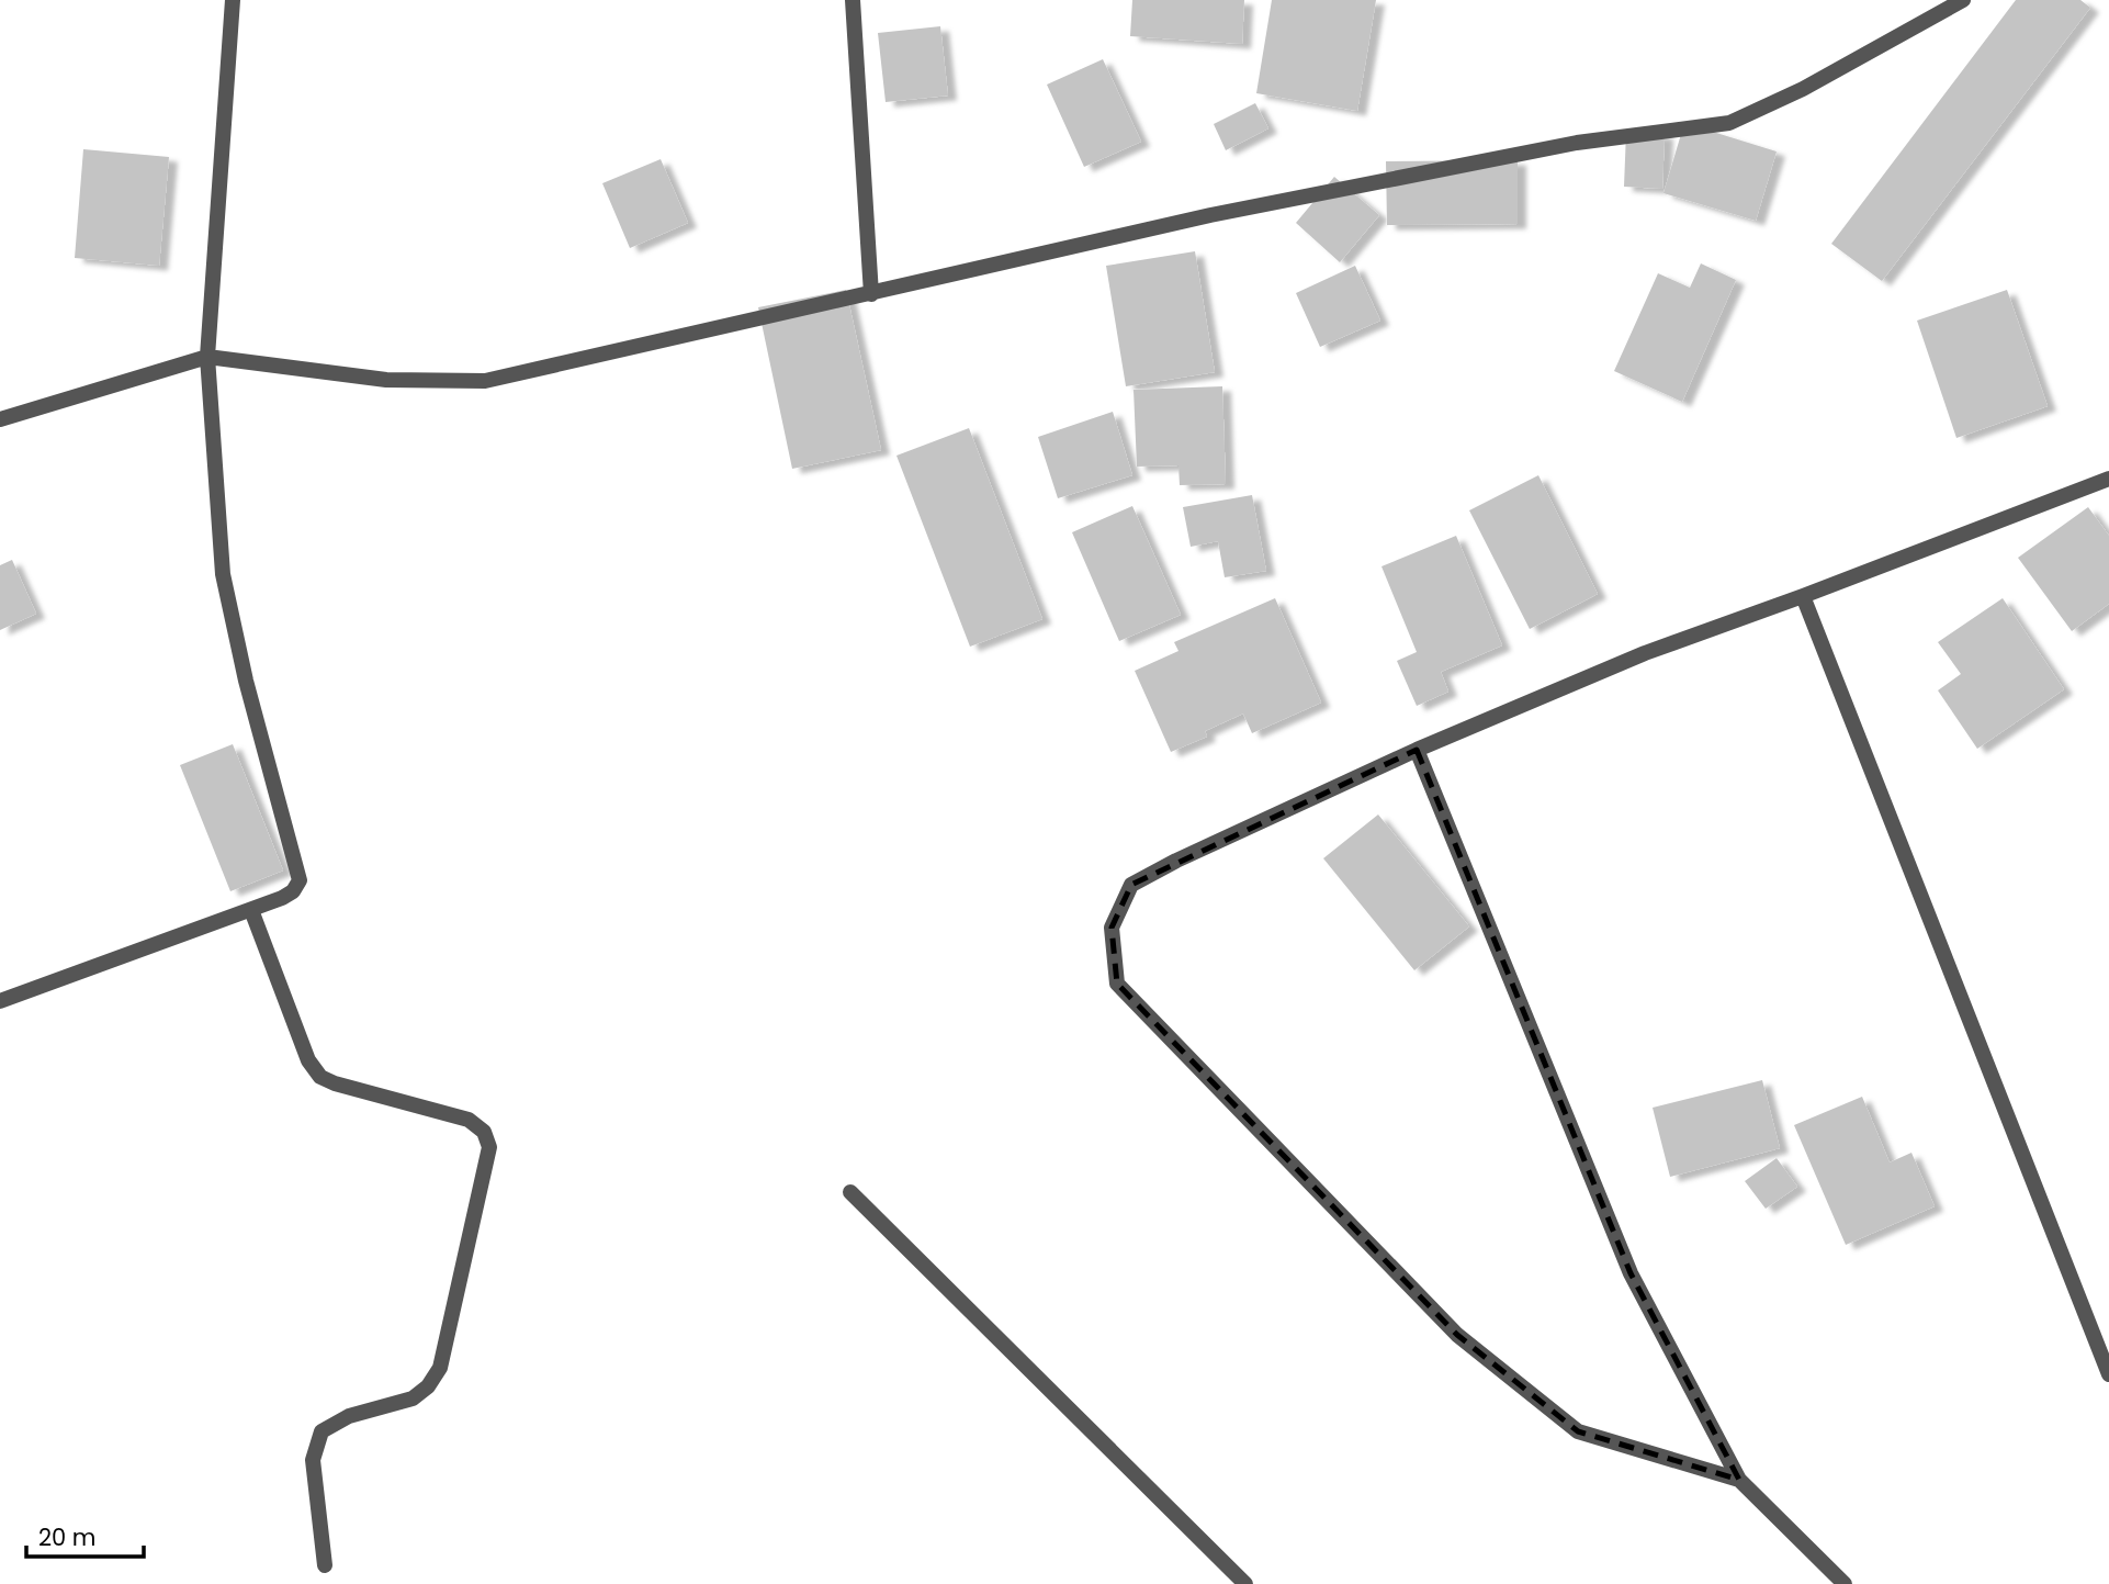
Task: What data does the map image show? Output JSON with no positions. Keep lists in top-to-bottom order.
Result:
{
  "scale_bar": "20 m"
}
